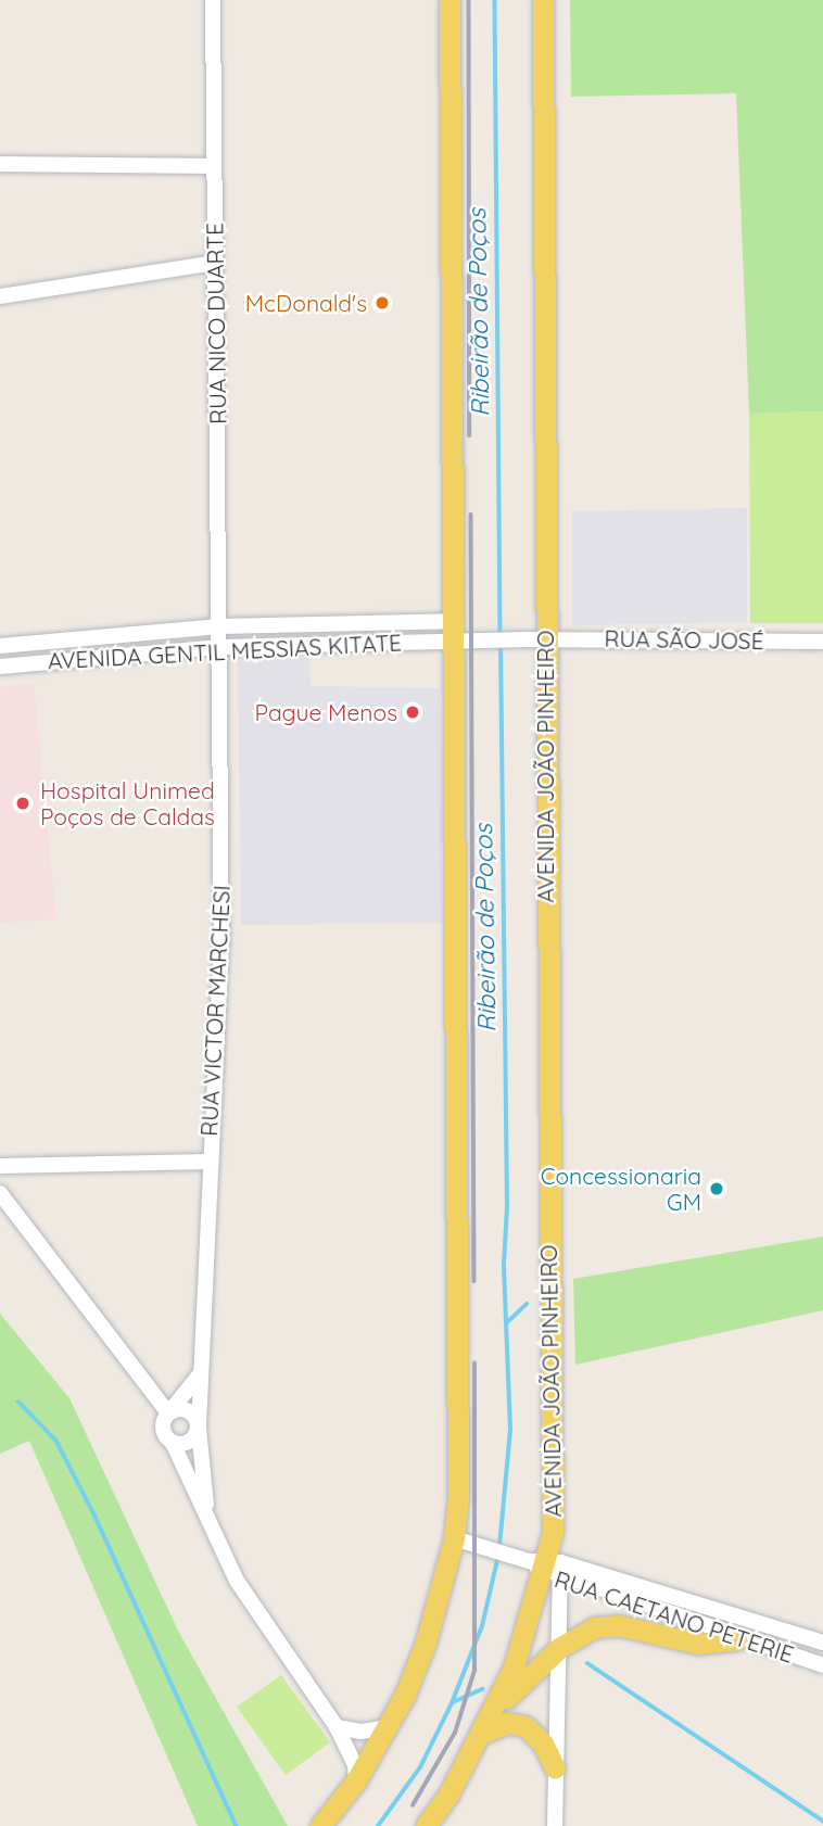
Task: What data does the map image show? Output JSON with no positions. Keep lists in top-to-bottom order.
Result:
{
  "streets": {
    "main road": ["AVENIDA JOÃO PINHEIRO"],
    "street": [
      "RUA NICO DUARTE",
      "RUA SÃO JOSÉ",
      "AVENIDA GENTIL MESSIAS KITATE",
      "RUA VICTOR MARCHESI",
      "RUA CAETANO PETERIE"
    ]
  },
  "crossings": [
    ["RUA NICO DUARTE", "AVENIDA GENTIL MESSIAS KITATE"],
    ["RUA NICO DUARTE", "RUA VICTOR MARCHESI"],
    ["RUA SÃO JOSÉ", "AVENIDA GENTIL MESSIAS KITATE"],
    ["RUA SÃO JOSÉ", "AVENIDA JOÃO PINHEIRO"],
    ["AVENIDA GENTIL MESSIAS KITATE", "RUA VICTOR MARCHESI"],
    ["AVENIDA JOÃO PINHEIRO", "RUA CAETANO PETERIE"]
  ],
  "water": ["Ribeirão de Poços"],
  "places": [
    "McDonald's",
    "Pague Menos",
    "Hospital Unimed Poços de Caldas",
    "Concessionaria GM"
  ]
}
